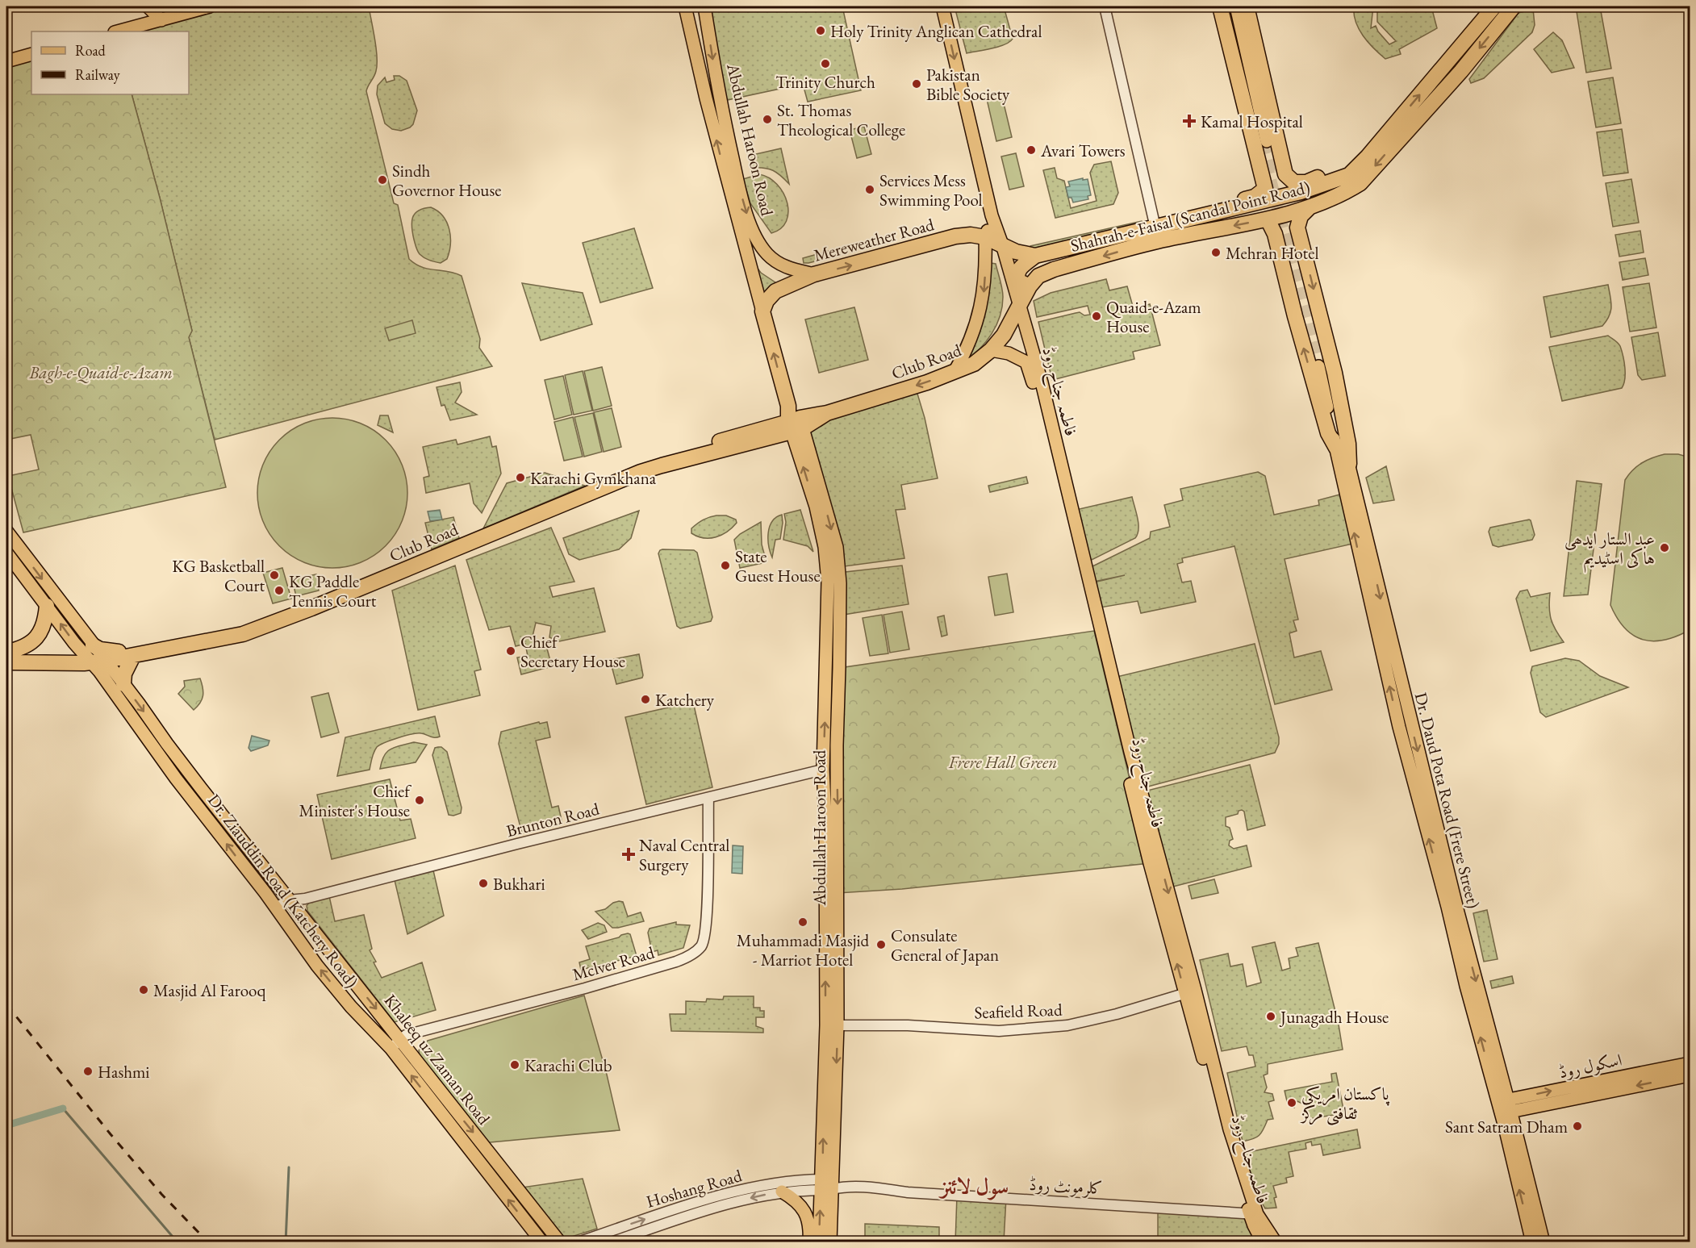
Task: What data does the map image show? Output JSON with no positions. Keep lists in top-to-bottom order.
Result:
{
  "streets": {
    "highway": ["Shahrah-e-Faisal (Scandal Point Road)", "Mereweather Road", "Club Road"],
    "main road": [
      "Abdullah Haroon Road",
      "فاطمہ جناح روڈ",
      "Dr. Daud Pota Road (Frere Street)",
      "Dr. Ziauddin Road (Katchery Road)",
      "Khaleeq uz Zaman Road",
      "اسکول روڈ"
    ],
    "street": [
      "Brunton Road",
      "Mclver Road",
      "Seafield Road",
      "کلرمونٹ روڈ",
      "Hoshang Road"
    ]
  },
  "crossings": [
    ["Abdullah Haroon Road", "Mereweather Road"],
    ["Abdullah Haroon Road", "Club Road"],
    ["Abdullah Haroon Road", "Brunton Road"],
    ["Abdullah Haroon Road", "Seafield Road"],
    ["Abdullah Haroon Road", "کلرمونٹ روڈ"],
    ["Abdullah Haroon Road", "Hoshang Road"],
    ["Shahrah-e-Faisal (Scandal Point Road)", "Mereweather Road"],
    ["Shahrah-e-Faisal (Scandal Point Road)", "Club Road"],
    ["Mereweather Road", "فاطمہ جناح روڈ"],
    ["Club Road", "فاطمہ جناح روڈ"],
    ["Club Road", "Dr. Ziauddin Road (Katchery Road)"],
    ["Club Road", "Khaleeq uz Zaman Road"],
    ["فاطمہ جناح روڈ", "Seafield Road"],
    ["فاطمہ جناح روڈ", "کلرمونٹ روڈ"],
    ["Dr. Daud Pota Road (Frere Street)", "اسکول روڈ"],
    ["Brunton Road", "Mclver Road"],
    ["Brunton Road", "Khaleeq uz Zaman Road"],
    ["Dr. Ziauddin Road (Katchery Road)", "Mclver Road"],
    ["Dr. Ziauddin Road (Katchery Road)", "Khaleeq uz Zaman Road"],
    ["Mclver Road", "Khaleeq uz Zaman Road"],
    ["کلرمونٹ روڈ", "Hoshang Road"]
  ],
  "one_way": ["Mereweather Road", "Dr. Ziauddin Road (Katchery Road)", "Khaleeq uz Zaman Road"],
  "districts": ["سول لائنز"],
  "parks": ["Bagh-e-Quaid-e-Azam", "Frere Hall Green"],
  "places": {
    "other": [
      "Holy Trinity Anglican Cathedral",
      "Trinity Church",
      "Pakistan Bible Society",
      "St. Thomas Theological College",
      "Avari Towers",
      "Sindh Governor House",
      "Services Mess Swimming Pool",
      "Mehran Hotel",
      "Quaid-e-Azam House",
      "Karachi Gymkhana",
      "عبد الستار ایدھی ہاکی اسٹیدیم",
      "State Guest House",
      "KG Basketball Court",
      "KG Paddle Tennis Court",
      "Chief Secretary House",
      "Katchery",
      "Chief Minister's House",
      "Bukhari",
      "Muhammadi Masjid - Marriot Hotel",
      "Consulate General of Japan",
      "Masjid Al Farooq",
      "Junagadh House",
      "Karachi Club",
      "Hashmi",
      "پاکستان امریکی ثقافتی مرکز",
      "Sant Satram Dham"
    ],
    "health": ["Kamal Hospital", "Naval Central Surgery"]
  },
  "legend": ["Road", "Railway"]
}
